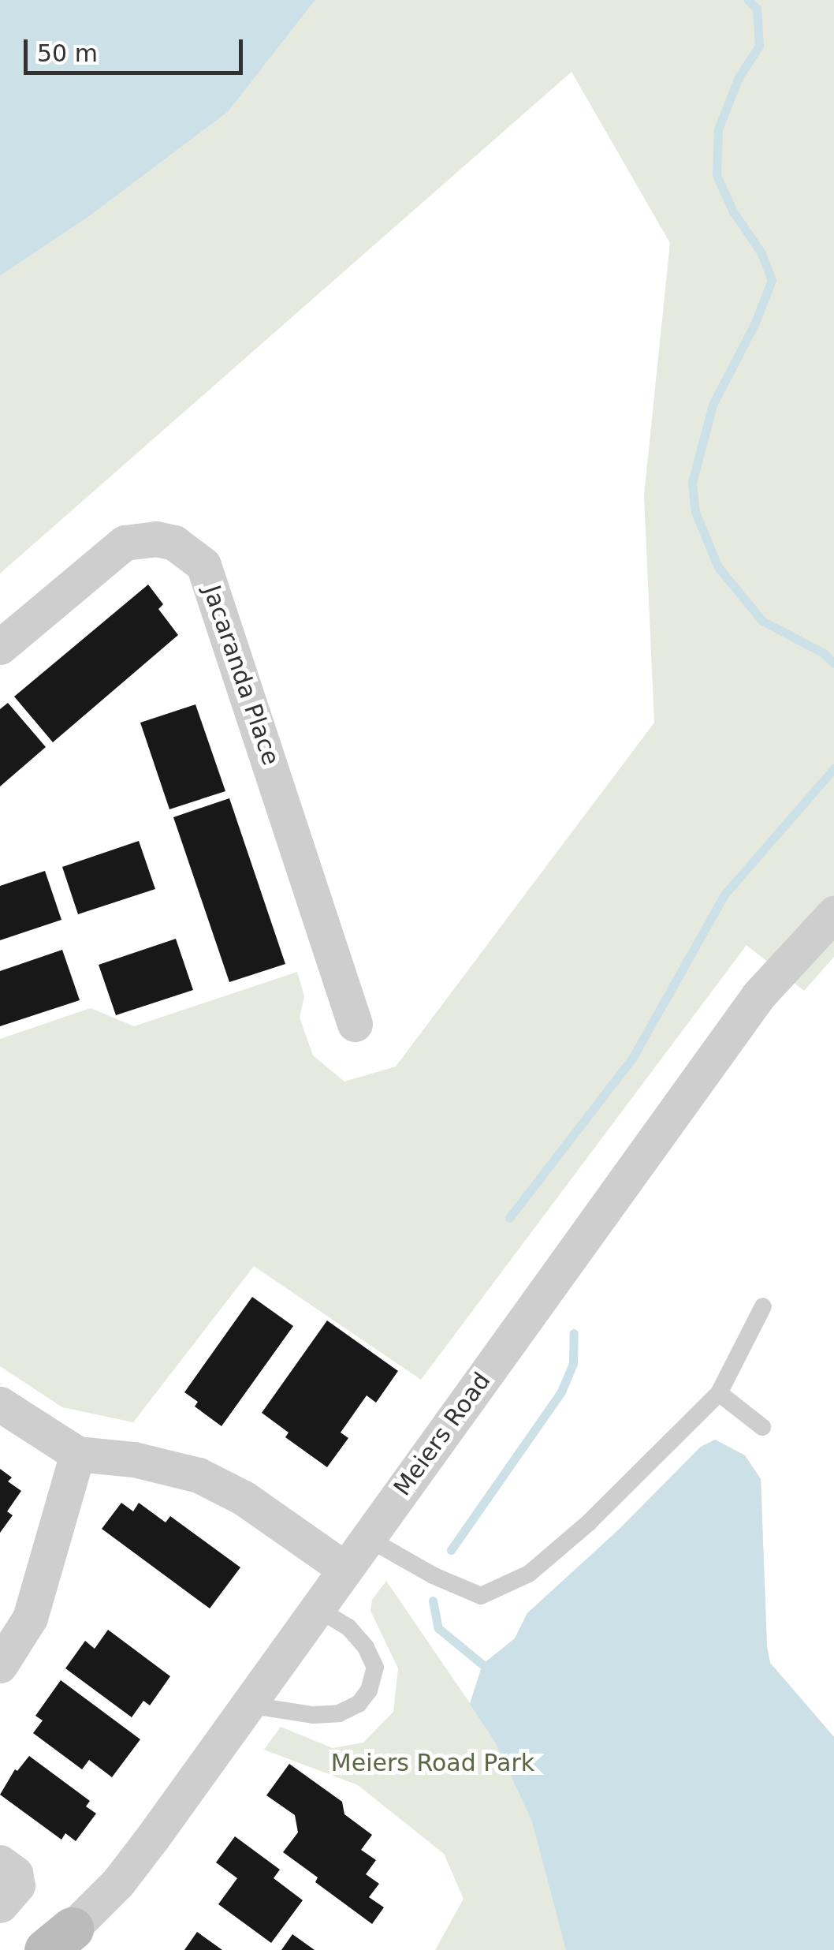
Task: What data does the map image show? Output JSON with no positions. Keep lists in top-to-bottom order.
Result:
{
  "streets": {
    "street": ["Jacaranda Place", "Meiers Road"]
  },
  "parks": ["Meiers Road Park"],
  "scale_bar": "50 m"
}
